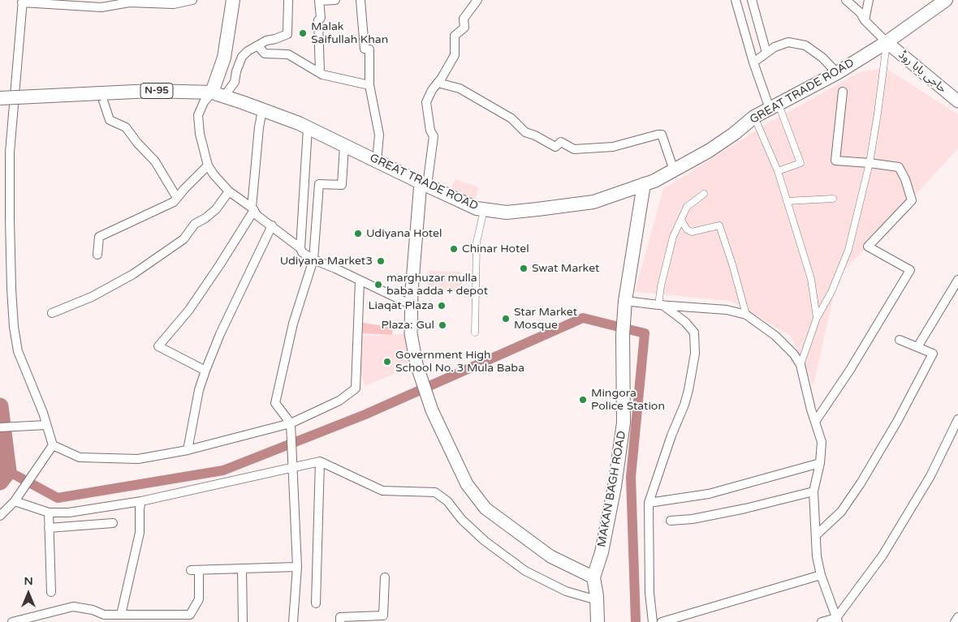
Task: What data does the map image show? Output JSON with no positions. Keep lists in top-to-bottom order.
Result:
{
  "streets": {
    "main road": [
      "حاجی بابا روڈ",
      "N-95",
      "GREAT TRADE ROAD",
      "MAKAN BAGH ROAD"
    ]
  },
  "crossings": [
    ["حاجی بابا روڈ", "GREAT TRADE ROAD"],
    ["N-95", "GREAT TRADE ROAD"],
    ["GREAT TRADE ROAD", "MAKAN BAGH ROAD"]
  ],
  "places": [
    "Malak Saifullah Khan",
    "Udiyana Hotel",
    "Chinar Hotel",
    "Udiyana Market3",
    "Swat Market",
    "marghuzar mulla baba adda + depot",
    "Liaqat Plaza",
    "Star Market Mosque",
    "Plaza: Gul",
    "Government High School No. 3 Mula Baba",
    "Mingora Police Station"
  ],
  "north": "top"
}
